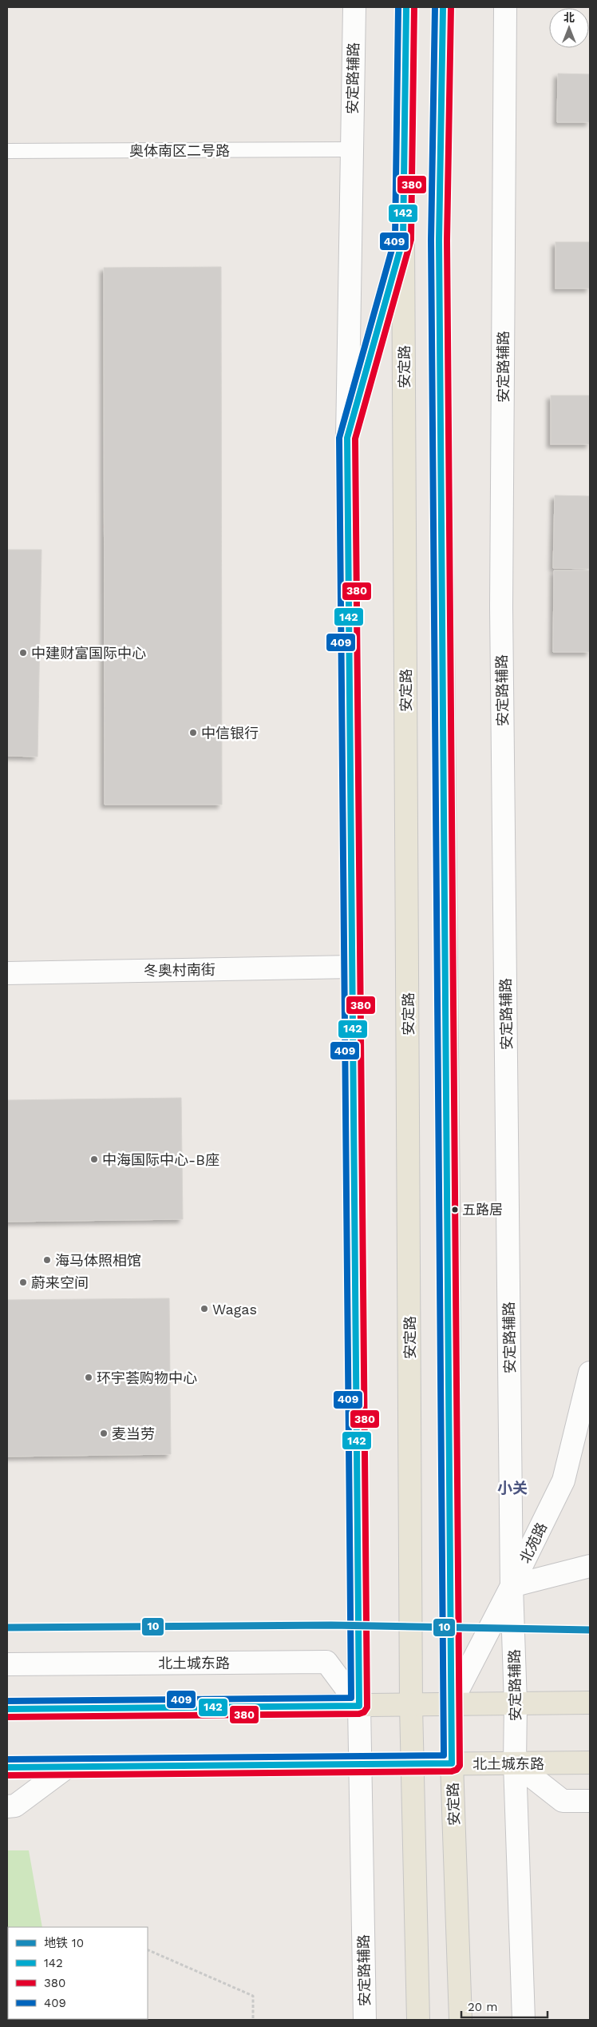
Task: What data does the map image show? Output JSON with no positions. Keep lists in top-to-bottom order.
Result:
{
  "streets": {
    "main road": ["安定路", "北土城东路"],
    "street": ["安定路辅路", "冬奥村南街", "北苑路"],
    "lane": ["奥体南区二号路"]
  },
  "crossings": [
    ["安定路辅路", "奥体南区二号路"],
    ["安定路辅路", "北苑路"],
    ["安定路辅路", "北土城东路"],
    ["安定路", "北苑路"],
    ["安定路", "北土城东路"]
  ],
  "districts": ["小关"],
  "places": [
    "中建财富国际中心",
    "中信银行",
    "中海国际中心-B座",
    "五路居",
    "海马体照相馆",
    "蔚来空间",
    "Wagas",
    "环宇荟购物中心",
    "麦当劳"
  ],
  "lines": [
    "transit line 142",
    "transit line 380",
    "transit line 409",
    "metro line 10"
  ],
  "legend": [
    "地铁 10",
    "142",
    "380",
    "409"
  ],
  "scale_bar": "20 m",
  "north": "top"
}
